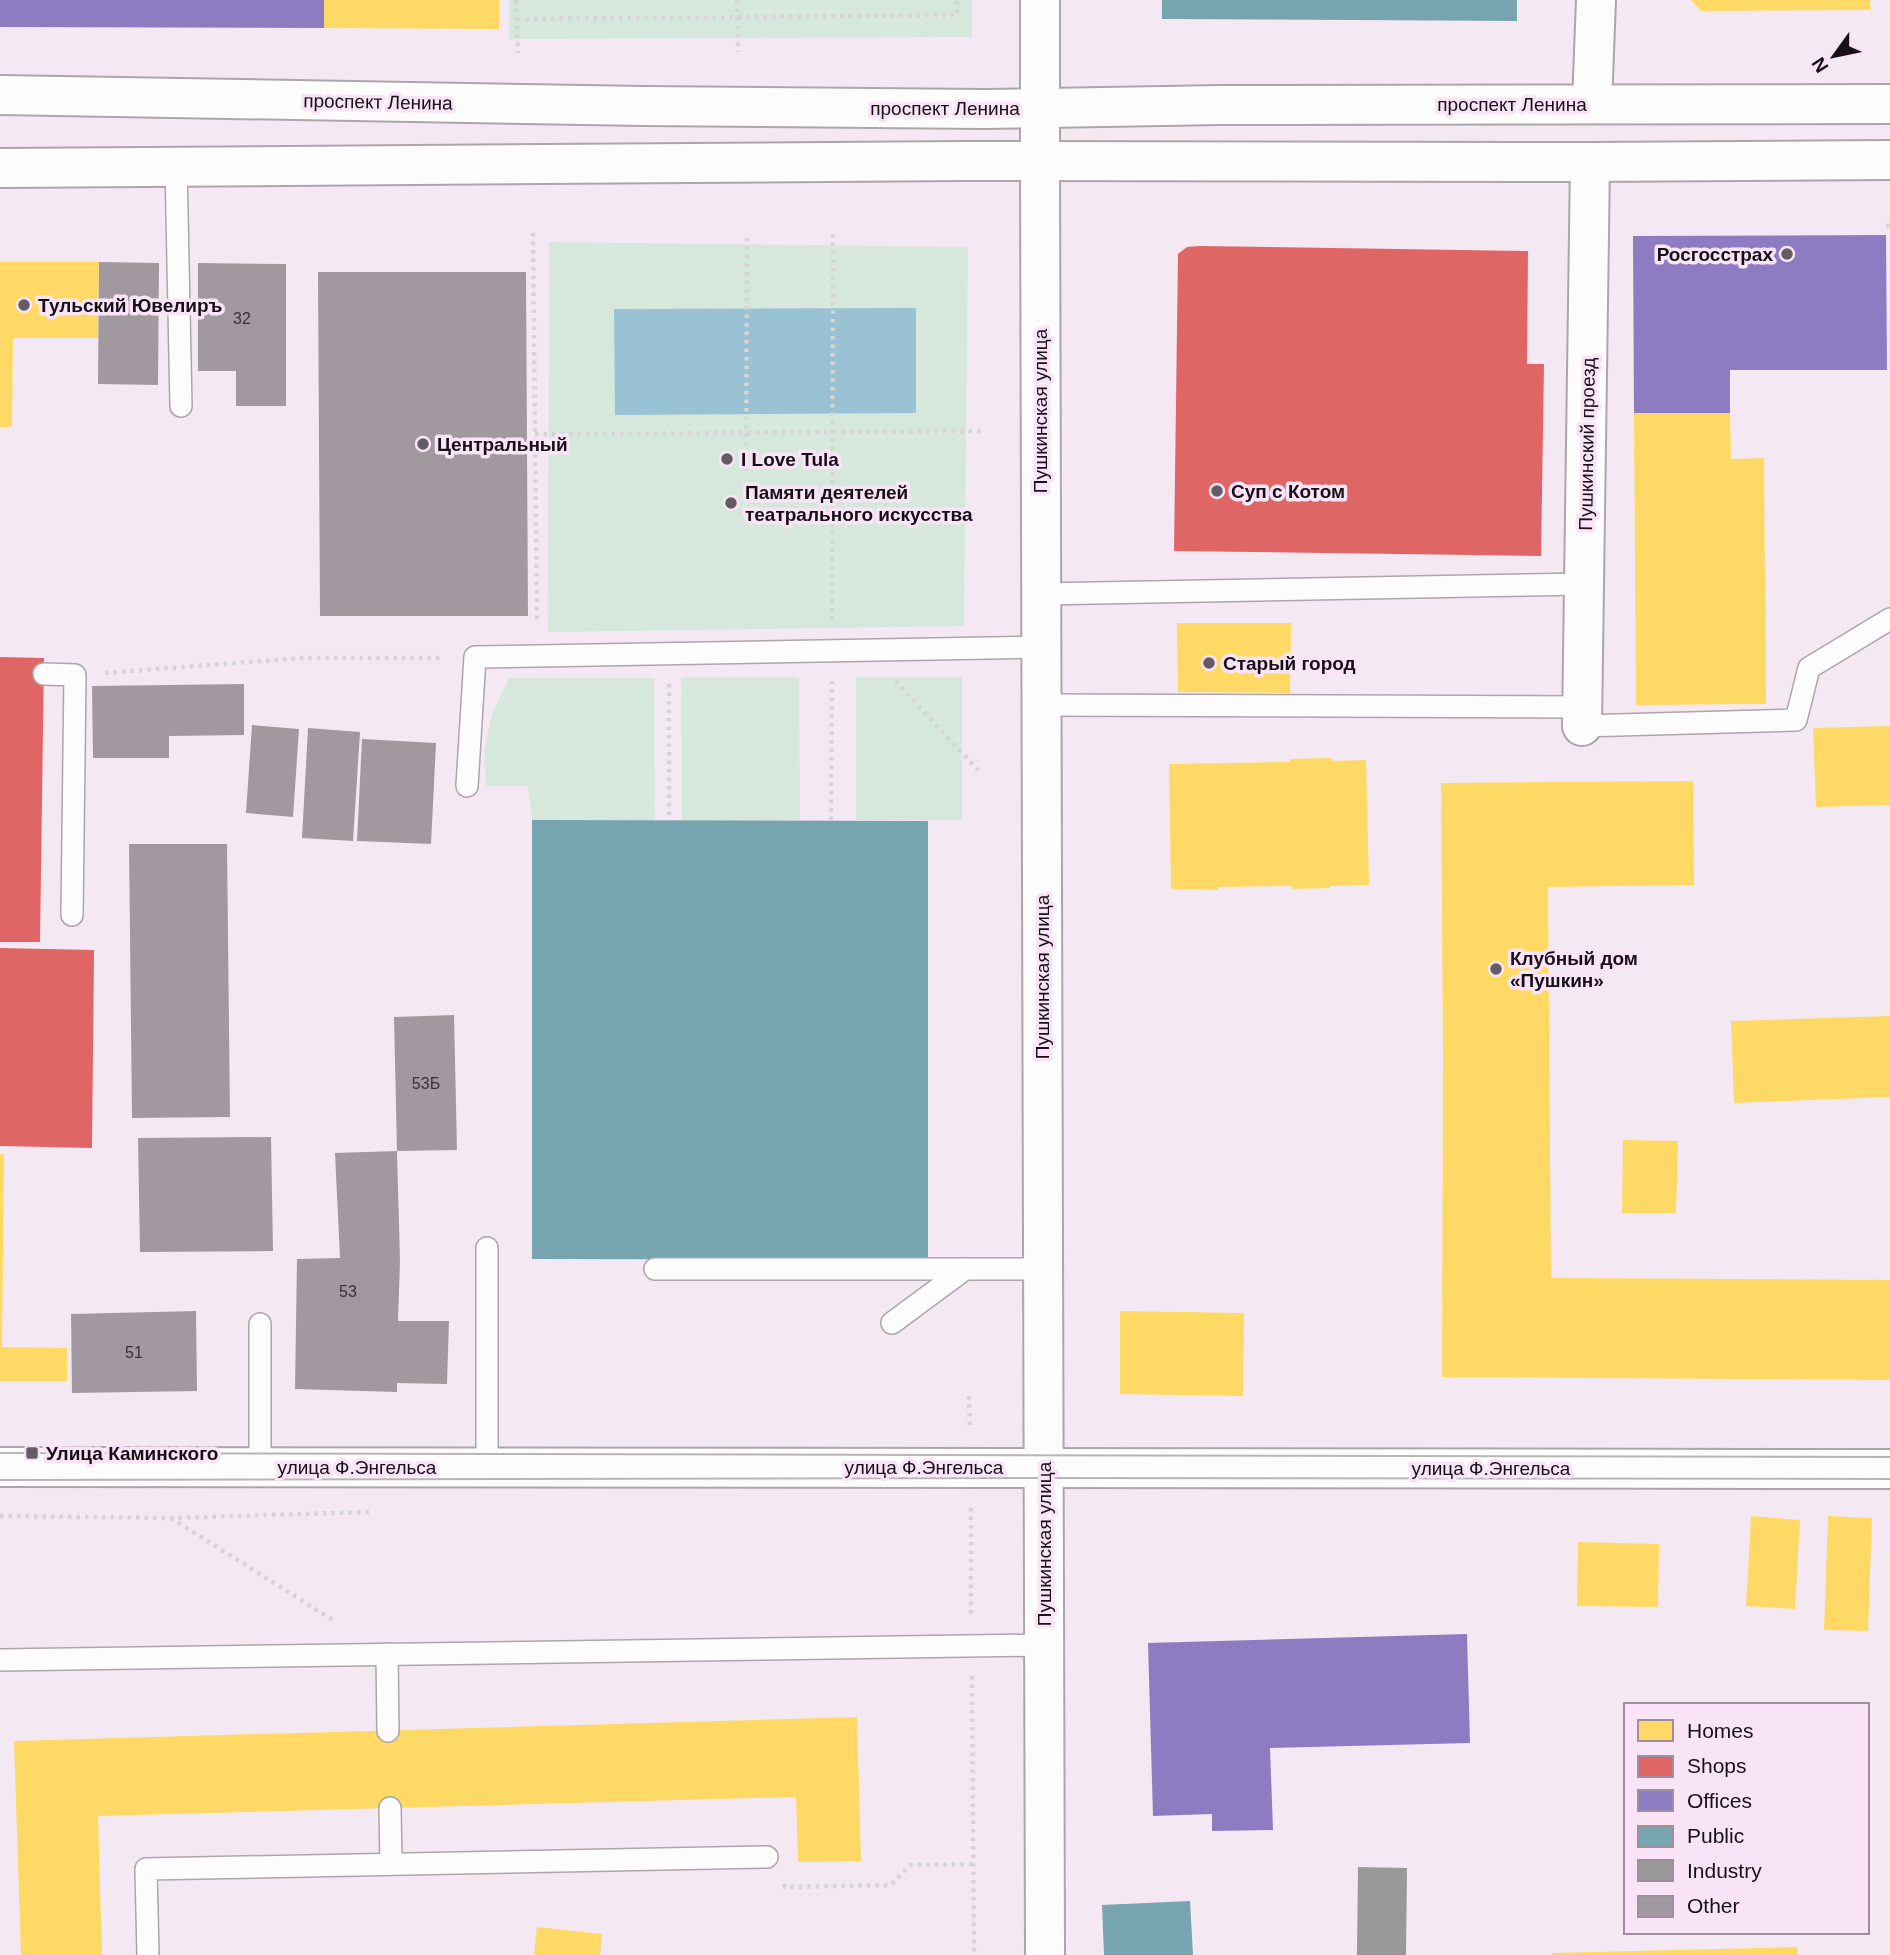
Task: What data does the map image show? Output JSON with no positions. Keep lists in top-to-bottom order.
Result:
{
  "streets": {
    "street": [
      "проспект Ленина",
      "Пушкинская улица",
      "Пушкинский проезд",
      "улица Ф.Энгельса"
    ]
  },
  "crossings": [
    ["проспект Ленина", "Пушкинская улица"],
    ["Пушкинская улица", "улица Ф.Энгельса"]
  ],
  "places": {
    "other": [
      "Росгосстрах",
      "Тульский Ювелиръ",
      "Центральный",
      "I Love Tula",
      "Суп с Котом",
      "Памяти деятелей театрального искусства",
      "Старый город",
      "Клубный дом «Пушкин»"
    ],
    "transit": ["Улица Каминского"]
  },
  "house_numbers": [
    "32",
    "53Б",
    "53",
    "51"
  ],
  "legend": [
    "Homes",
    "Shops",
    "Offices",
    "Public",
    "Industry",
    "Other"
  ],
  "north": "bottom left"
}
